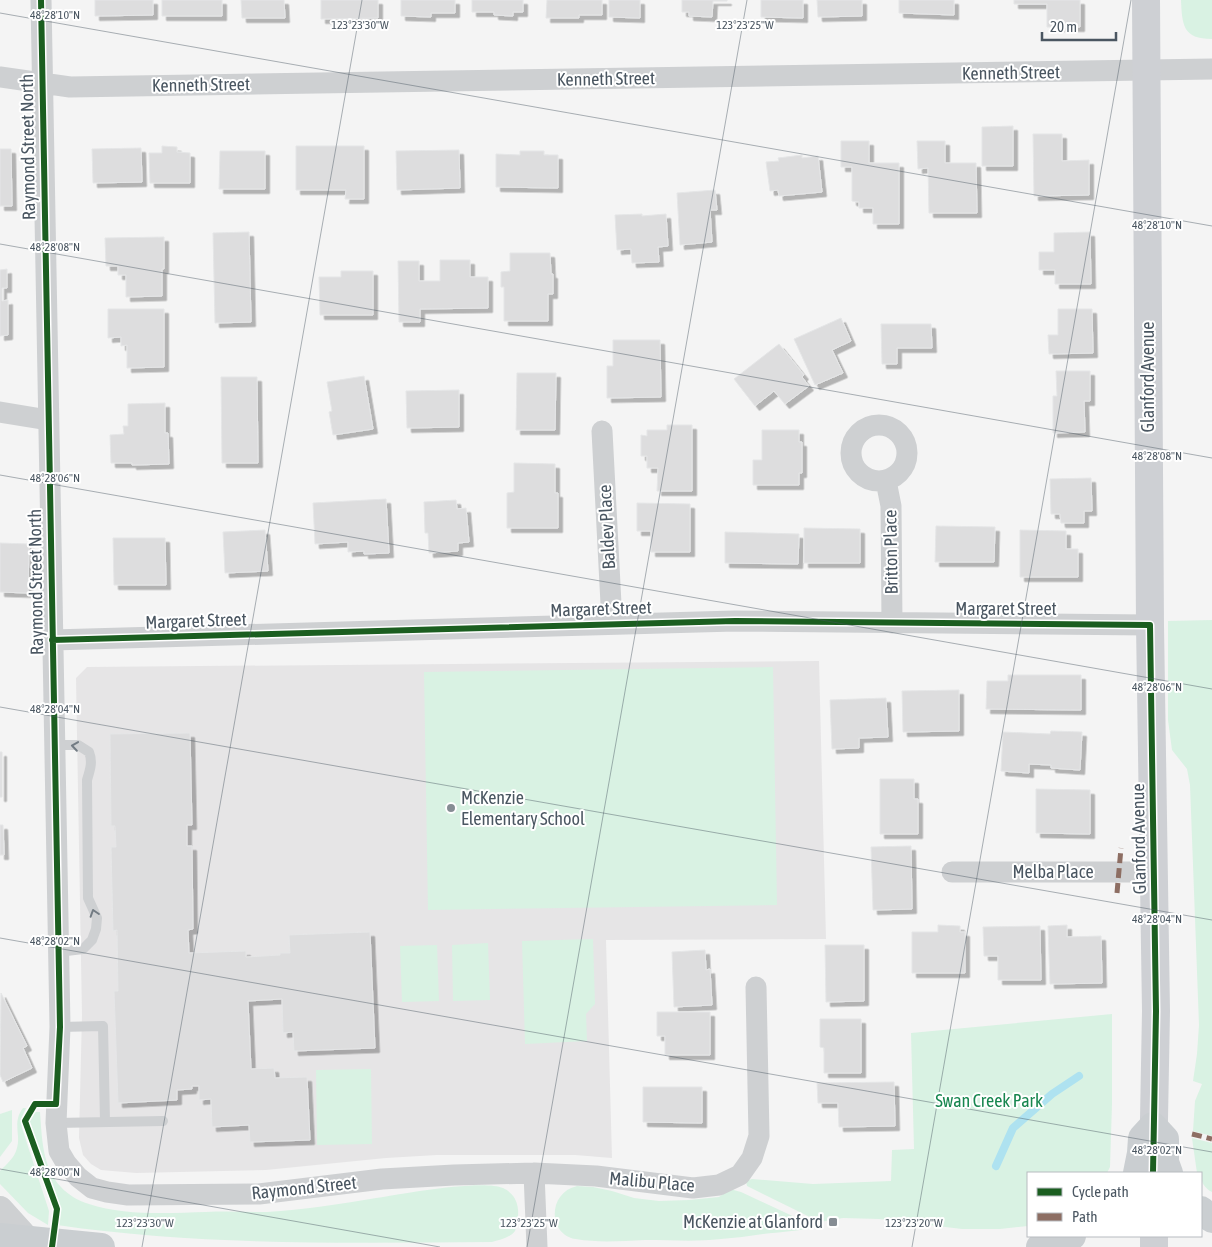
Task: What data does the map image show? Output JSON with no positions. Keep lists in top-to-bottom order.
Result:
{
  "streets": {
    "main road": ["Glanford Avenue"],
    "street": [
      "Kenneth Street",
      "Raymond Street North",
      "Baldev Place",
      "Britton Place",
      "Margaret Street",
      "Melba Place",
      "Malibu Place",
      "Raymond Street"
    ]
  },
  "crossings": [
    ["Kenneth Street", "Raymond Street North"],
    ["Kenneth Street", "Glanford Avenue"],
    ["Raymond Street North", "Margaret Street"],
    ["Raymond Street North", "Raymond Street"],
    ["Glanford Avenue", "Margaret Street"],
    ["Glanford Avenue", "Melba Place"],
    ["Baldev Place", "Margaret Street"],
    ["Britton Place", "Margaret Street"],
    ["Malibu Place", "Raymond Street"]
  ],
  "parks": ["Swan Creek Park"],
  "places": {
    "other": ["McKenzie Elementary School"],
    "transit": ["McKenzie at Glanford"]
  },
  "legend": ["Cycle path", "Path"],
  "scale_bar": "20 m",
  "coordinates": [
    "48°28'10\"N",
    "123°23'30\"W",
    "123°23'25\"W",
    "48°28'08\"N",
    "48°28'06\"N",
    "48°28'04\"N",
    "48°28'02\"N",
    "48°28'00\"N",
    "123°23'20\"W"
  ]
}
